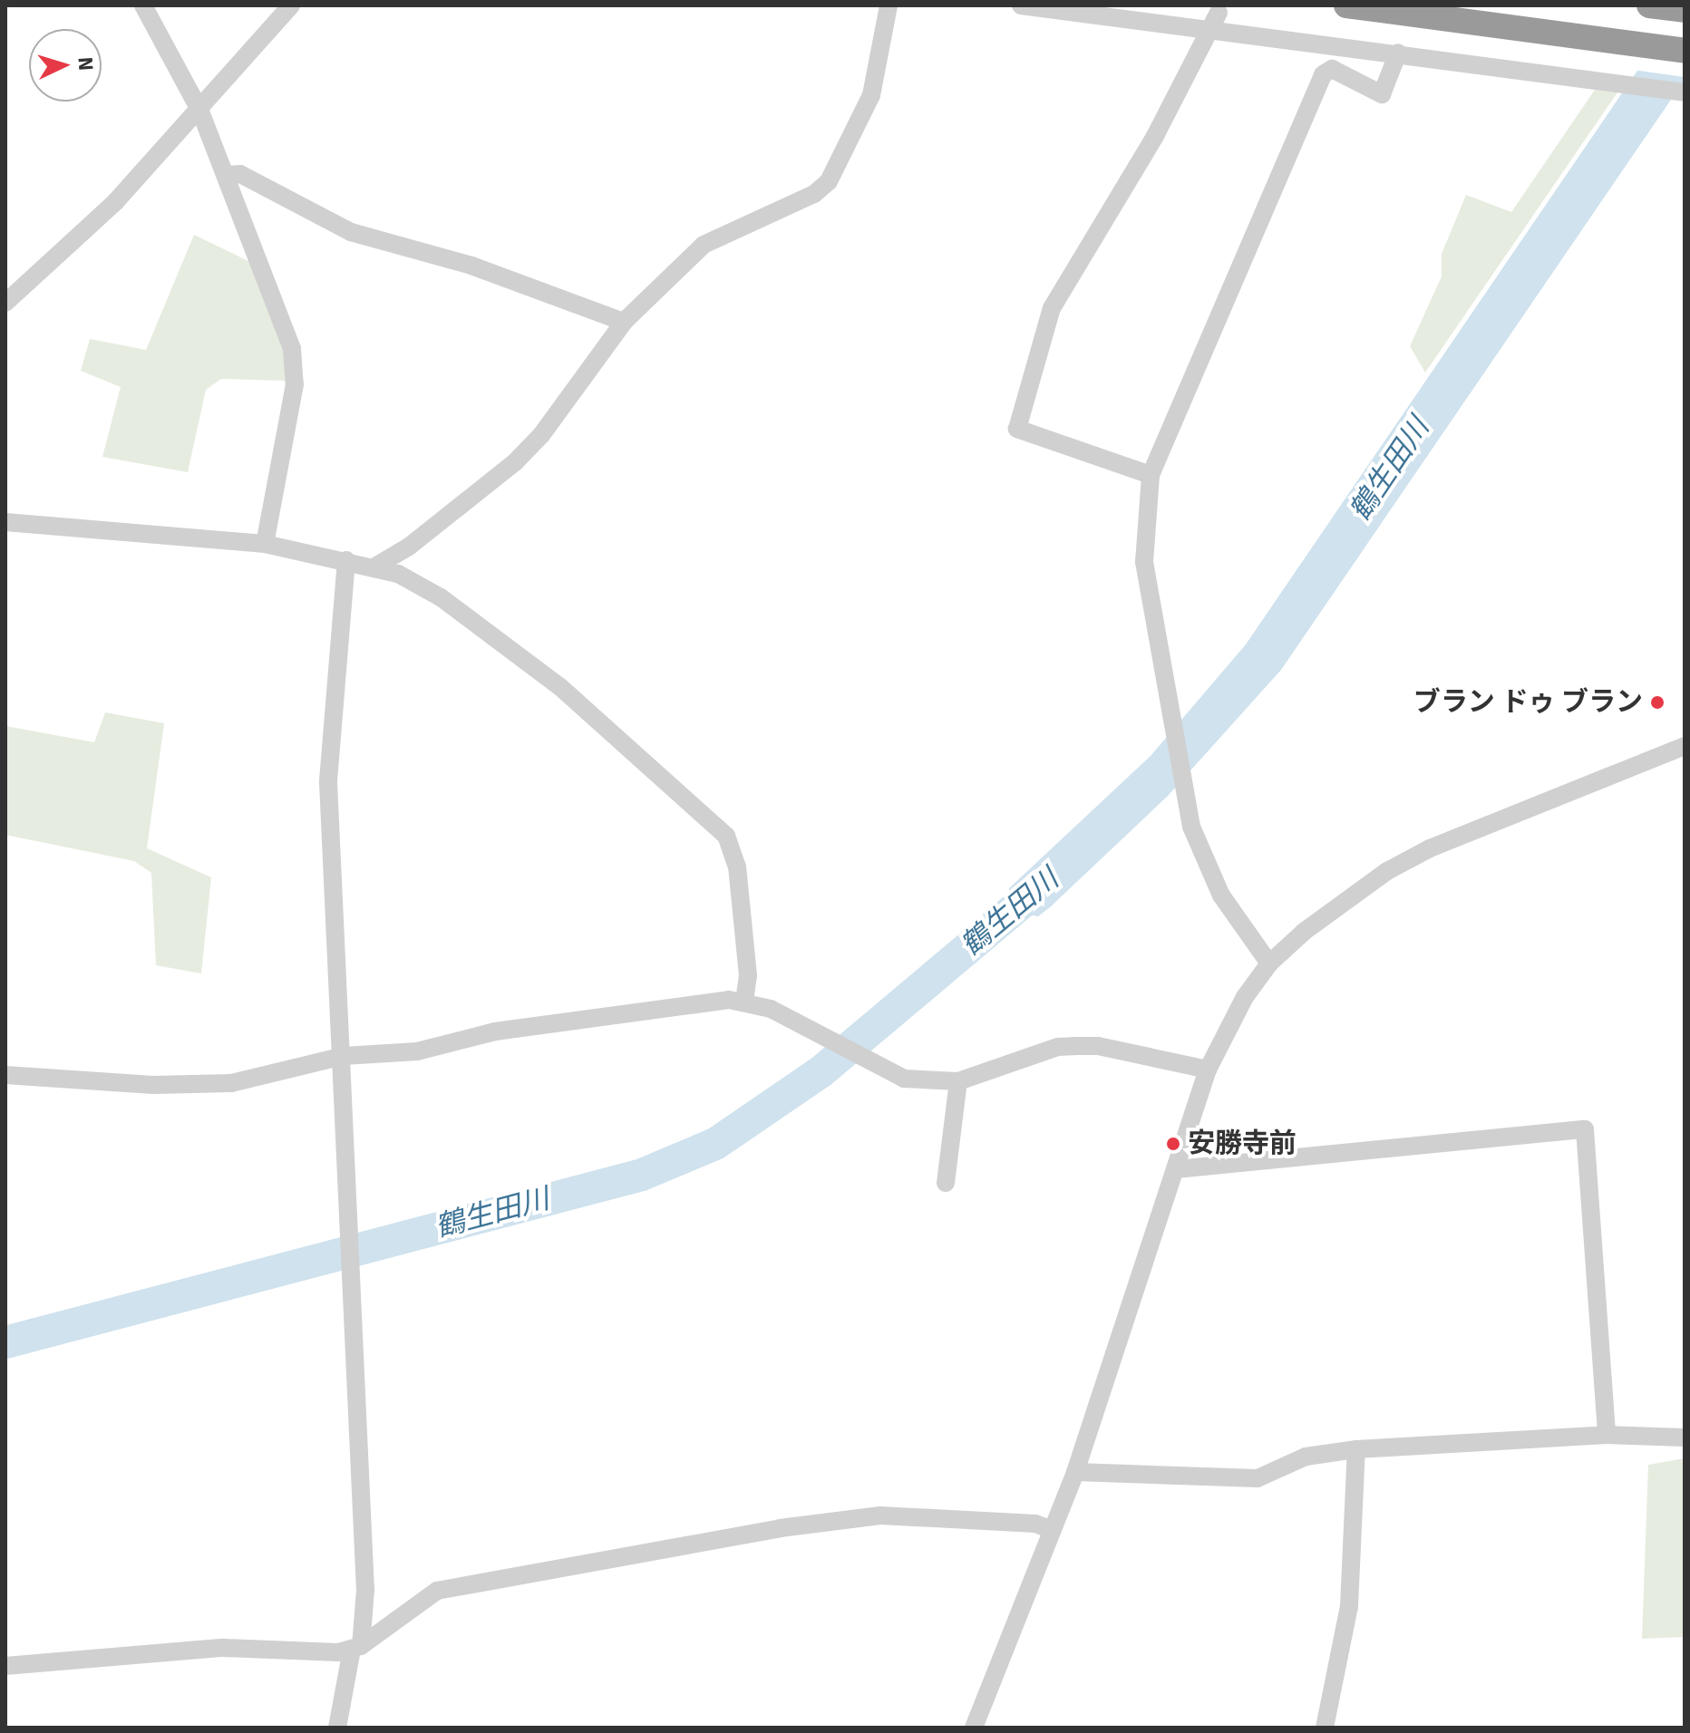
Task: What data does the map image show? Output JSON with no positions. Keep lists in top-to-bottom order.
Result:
{
  "water": ["鶴生田川"],
  "places": ["ブラン ドゥ ブラン", "安勝寺前"],
  "north": "right"
}
